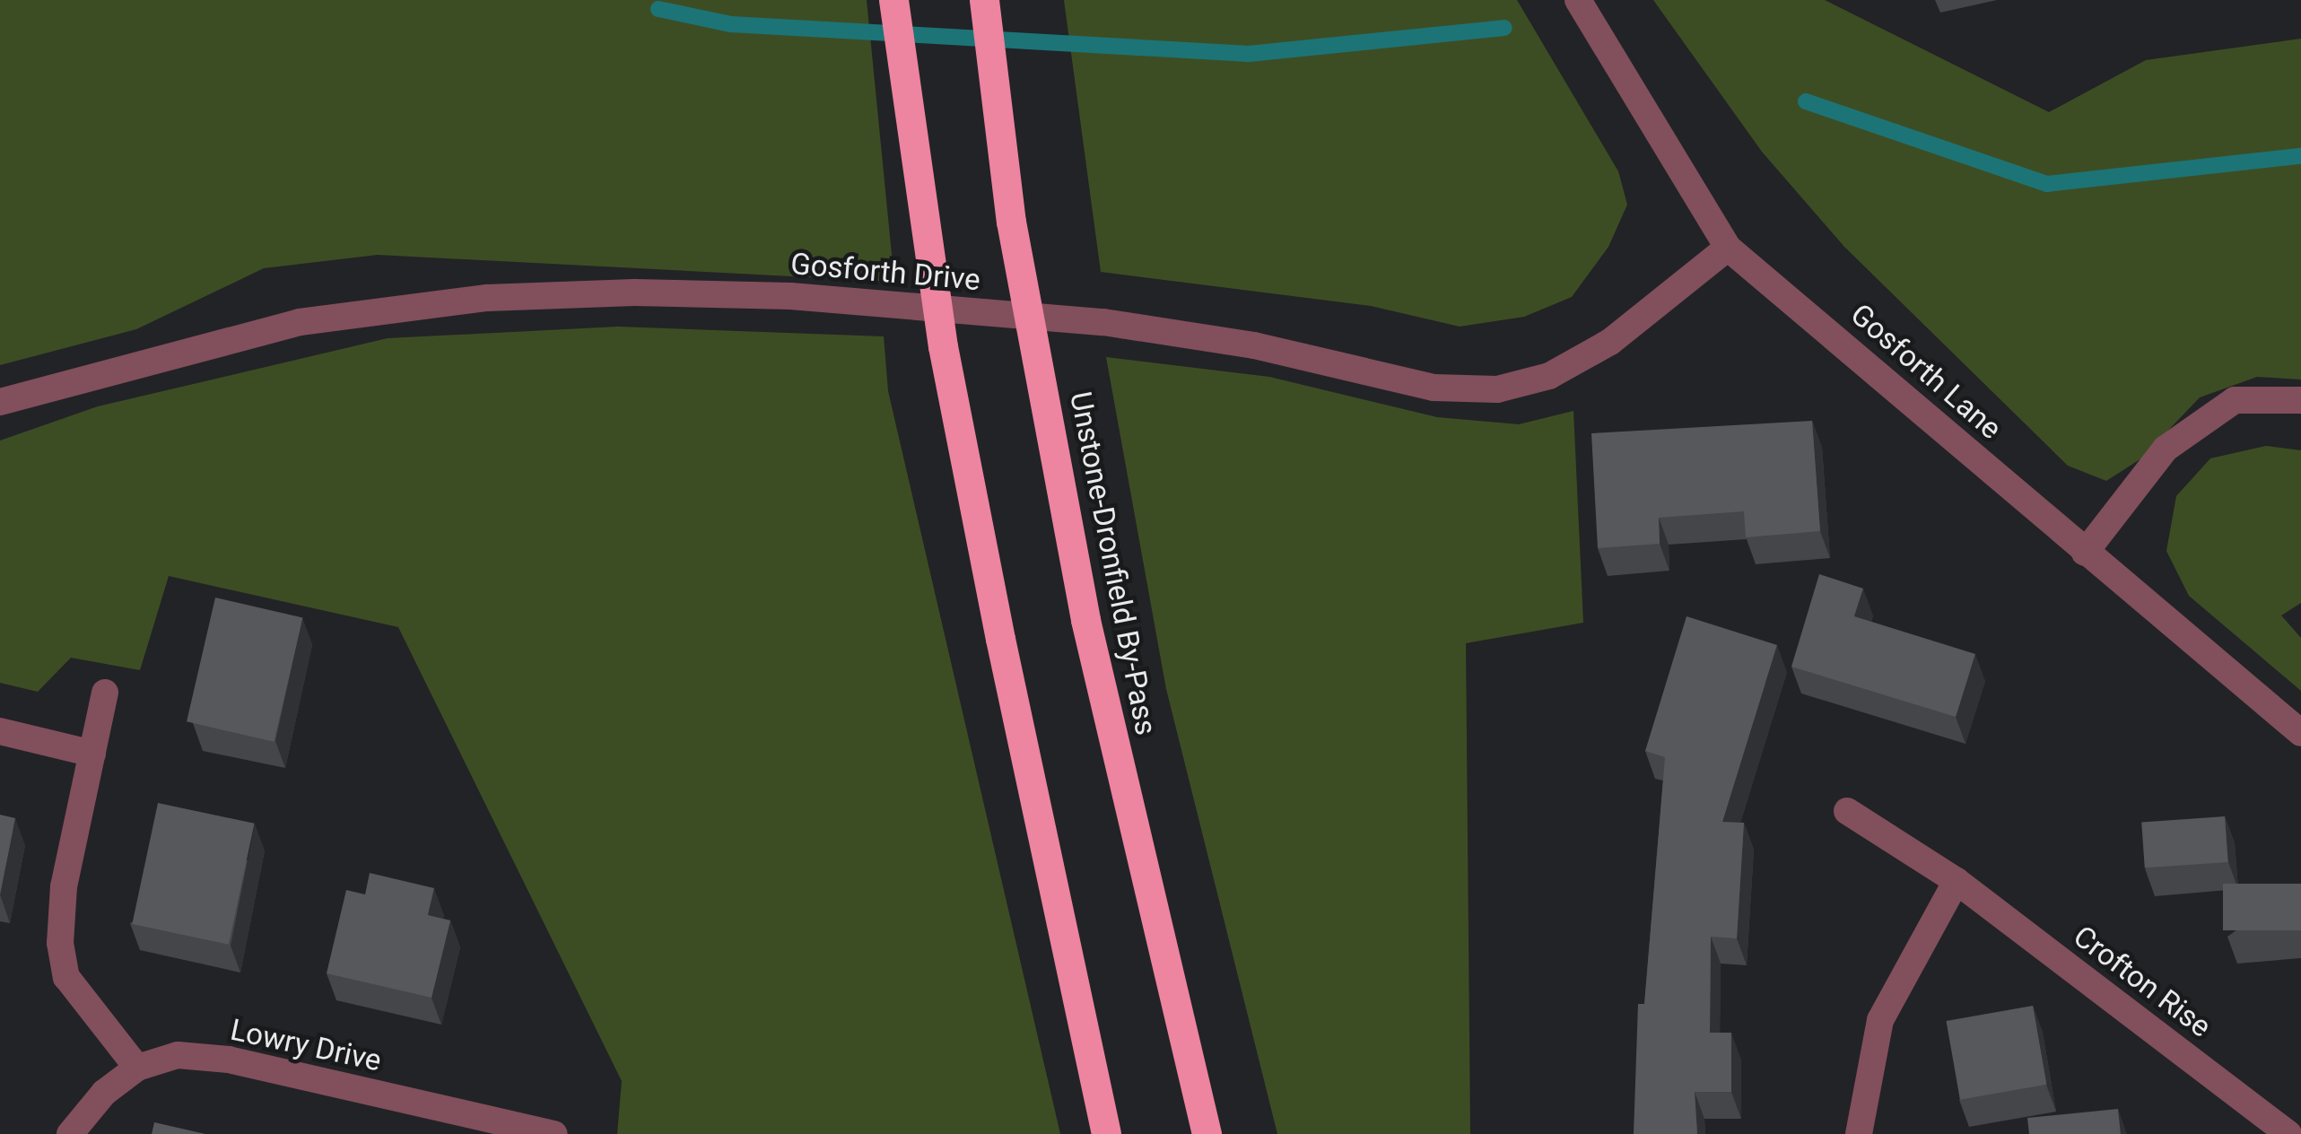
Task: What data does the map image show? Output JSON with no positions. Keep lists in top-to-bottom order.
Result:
{
  "streets": {
    "highway": ["Unstone-Dronfield By-Pass"],
    "street": [
      "Gosforth Drive",
      "Gosforth Lane",
      "Crofton Rise",
      "Lowry Drive"
    ]
  },
  "crossings": [
    ["Gosforth Drive", "Gosforth Lane"]
  ]
}
